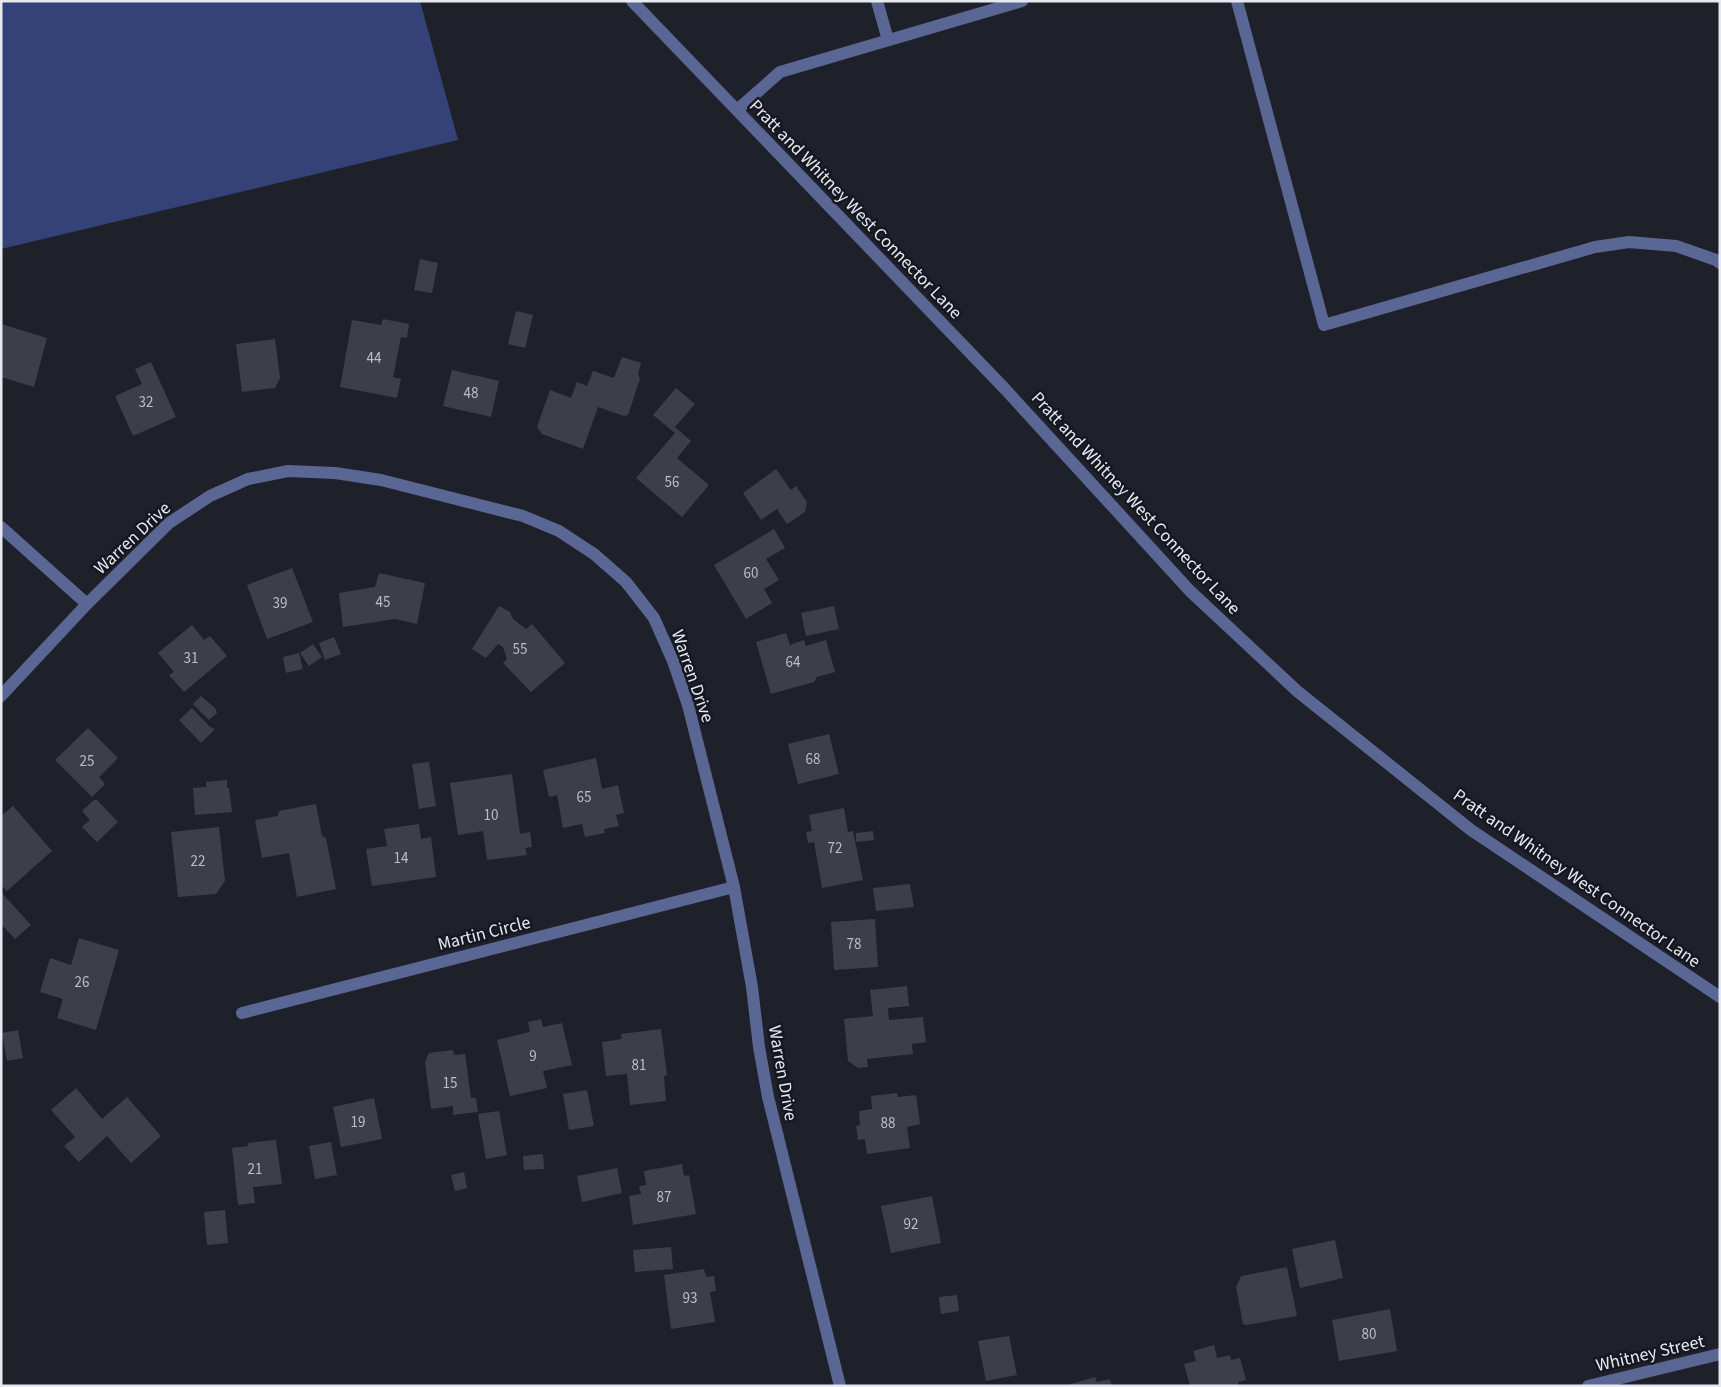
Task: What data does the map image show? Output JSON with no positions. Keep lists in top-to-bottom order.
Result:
{
  "streets": {
    "street": [
      "Pratt and Whitney West Connector Lane",
      "Warren Drive",
      "Martin Circle",
      "Whitney Street"
    ]
  },
  "crossings": [
    ["Warren Drive", "Martin Circle"]
  ],
  "house_numbers": [
    "44",
    "48",
    "32",
    "56",
    "60",
    "45",
    "39",
    "55",
    "31",
    "64",
    "68",
    "25",
    "65",
    "10",
    "72",
    "14",
    "22",
    "78",
    "26",
    "9",
    "81",
    "15",
    "19",
    "88",
    "21",
    "87",
    "92",
    "93",
    "80"
  ]
}
